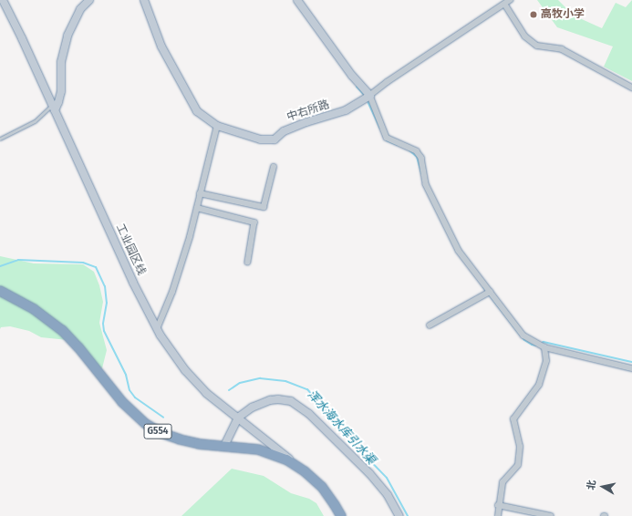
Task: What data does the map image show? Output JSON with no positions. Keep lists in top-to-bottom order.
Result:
{
  "streets": {
    "highway": ["G554"],
    "street": ["中右所路", "工业园区线"]
  },
  "crossings": [
    ["工业园区线", "G554"]
  ],
  "water": ["浑水海水库引水渠"],
  "places": ["高牧小学"],
  "north": "left"
}
